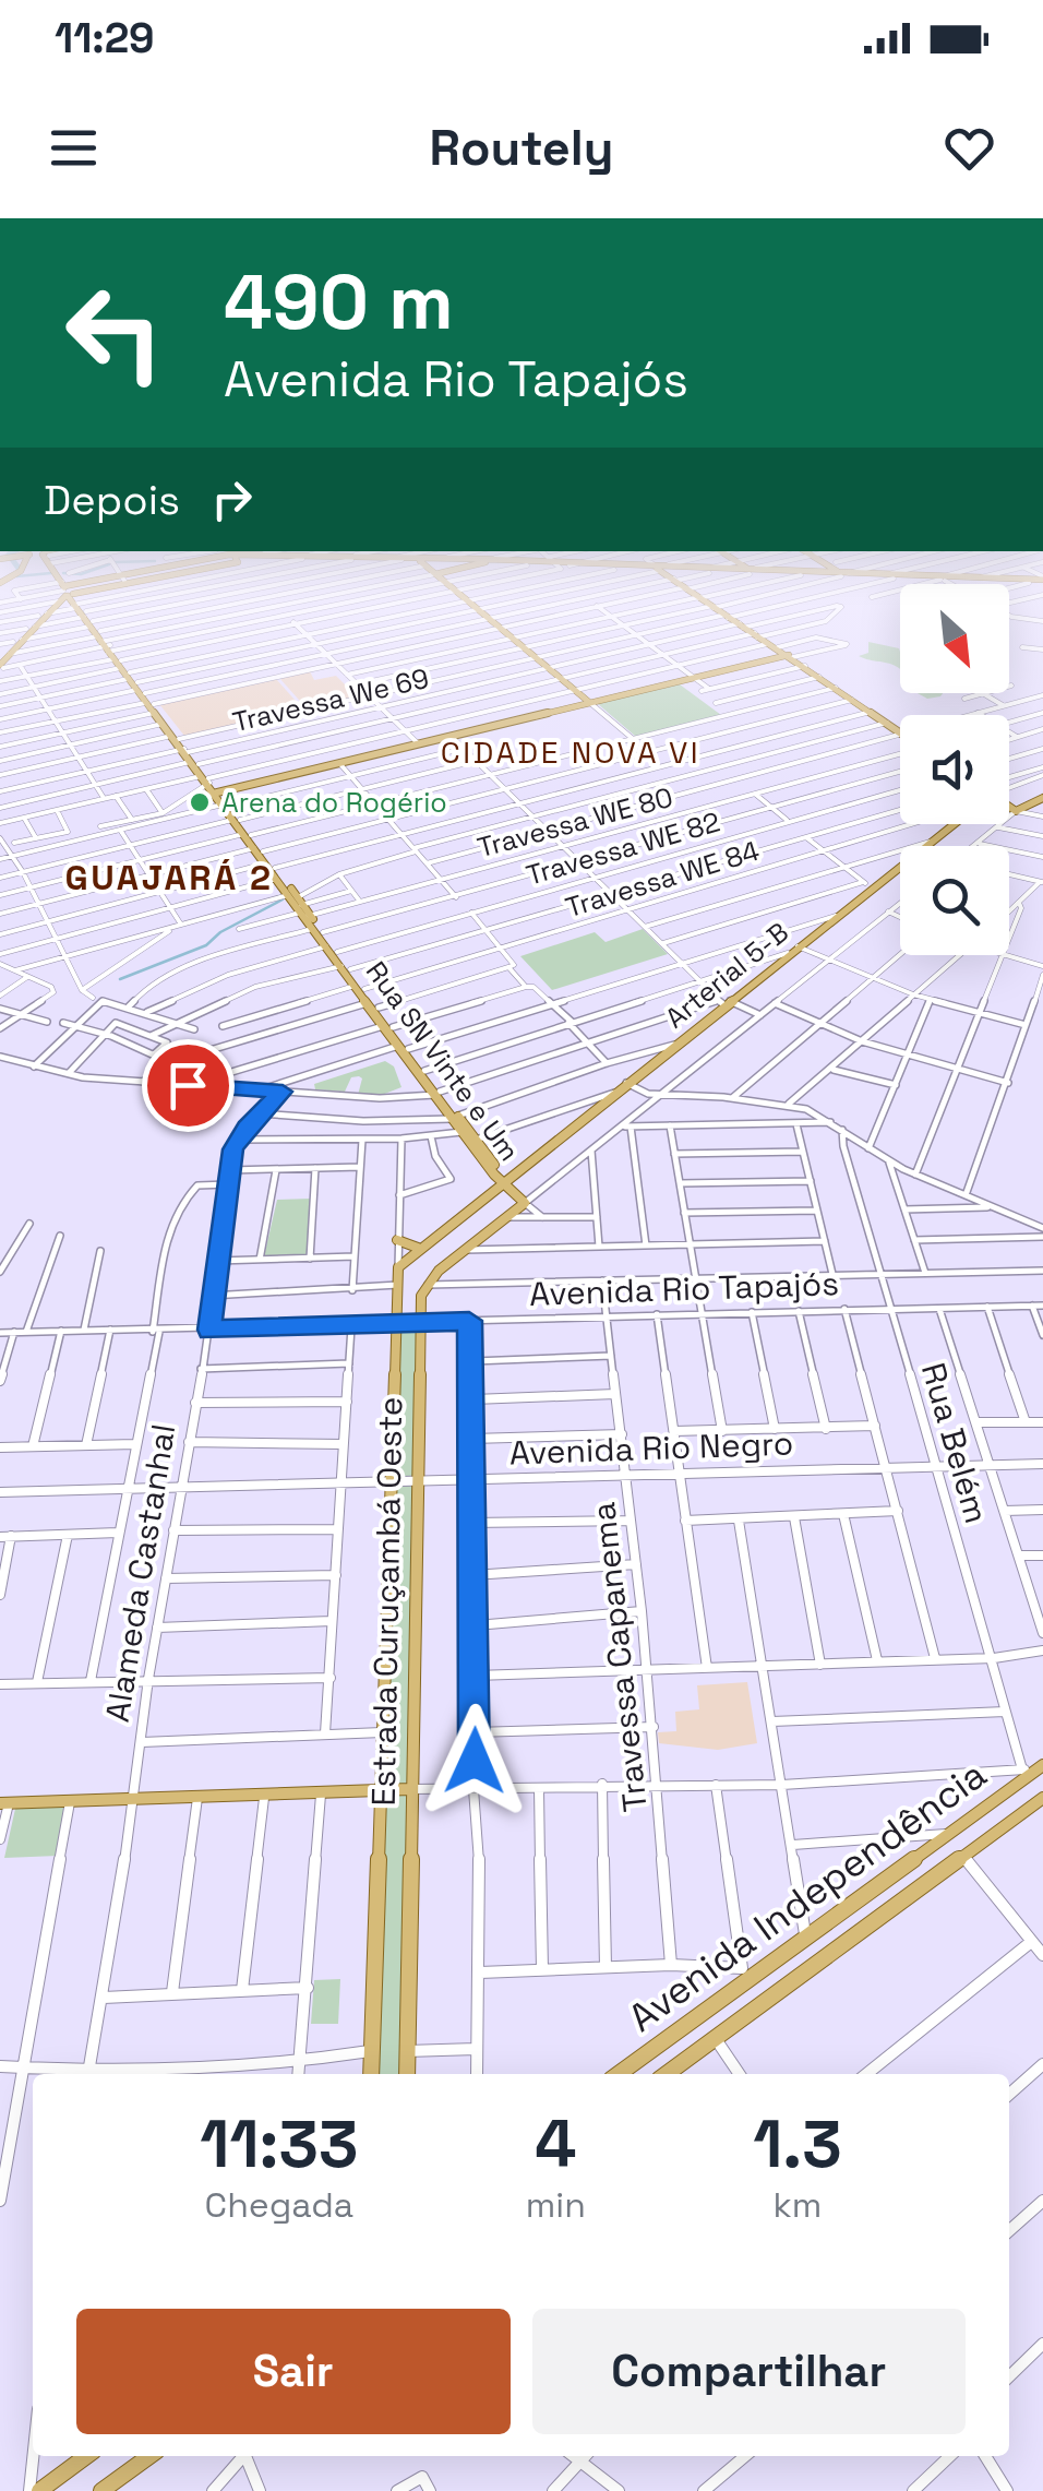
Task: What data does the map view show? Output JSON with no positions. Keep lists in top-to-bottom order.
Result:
{
  "streets": {
    "main road": [
      "Arterial 5-B",
      "Rua SN Vinte e Um",
      "Estrada Curuçambá Oeste",
      "Avenida Independência"
    ],
    "street": [
      "Travessa We 69",
      "Travessa WE 80",
      "Travessa WE 82",
      "Travessa WE 84",
      "Avenida Rio Tapajós",
      "Rua Belém",
      "Avenida Rio Negro",
      "Alameda Castanhal",
      "Travessa Capanema"
    ]
  },
  "crossings": [
    ["Travessa We 69", "Rua SN Vinte e Um"],
    ["Travessa WE 80", "Rua SN Vinte e Um"],
    ["Travessa WE 82", "Rua SN Vinte e Um"],
    ["Travessa WE 84", "Rua SN Vinte e Um"],
    ["Arterial 5-B", "Rua SN Vinte e Um"],
    ["Avenida Rio Tapajós", "Rua Belém"],
    ["Avenida Rio Tapajós", "Alameda Castanhal"],
    ["Avenida Rio Tapajós", "Estrada Curuçambá Oeste"],
    ["Avenida Rio Tapajós", "Travessa Capanema"],
    ["Rua Belém", "Avenida Rio Negro"],
    ["Avenida Rio Negro", "Alameda Castanhal"],
    ["Avenida Rio Negro", "Estrada Curuçambá Oeste"],
    ["Avenida Rio Negro", "Travessa Capanema"]
  ],
  "districts": ["CIDADE NOVA VI", "GUAJARÁ 2"],
  "places": ["Arena do Rogério"],
  "north": "bottom right",
  "page": {
    "status": "11:29",
    "header": "Routely",
    "turn": ["490 m", "Avenida Rio Tapajós"],
    "then": "Depois",
    "eta": [
      "11:33",
      "Chegada",
      "4",
      "min",
      "1.3",
      "km"
    ],
    "buttons": ["Sair", "Compartilhar"]
  }
}
